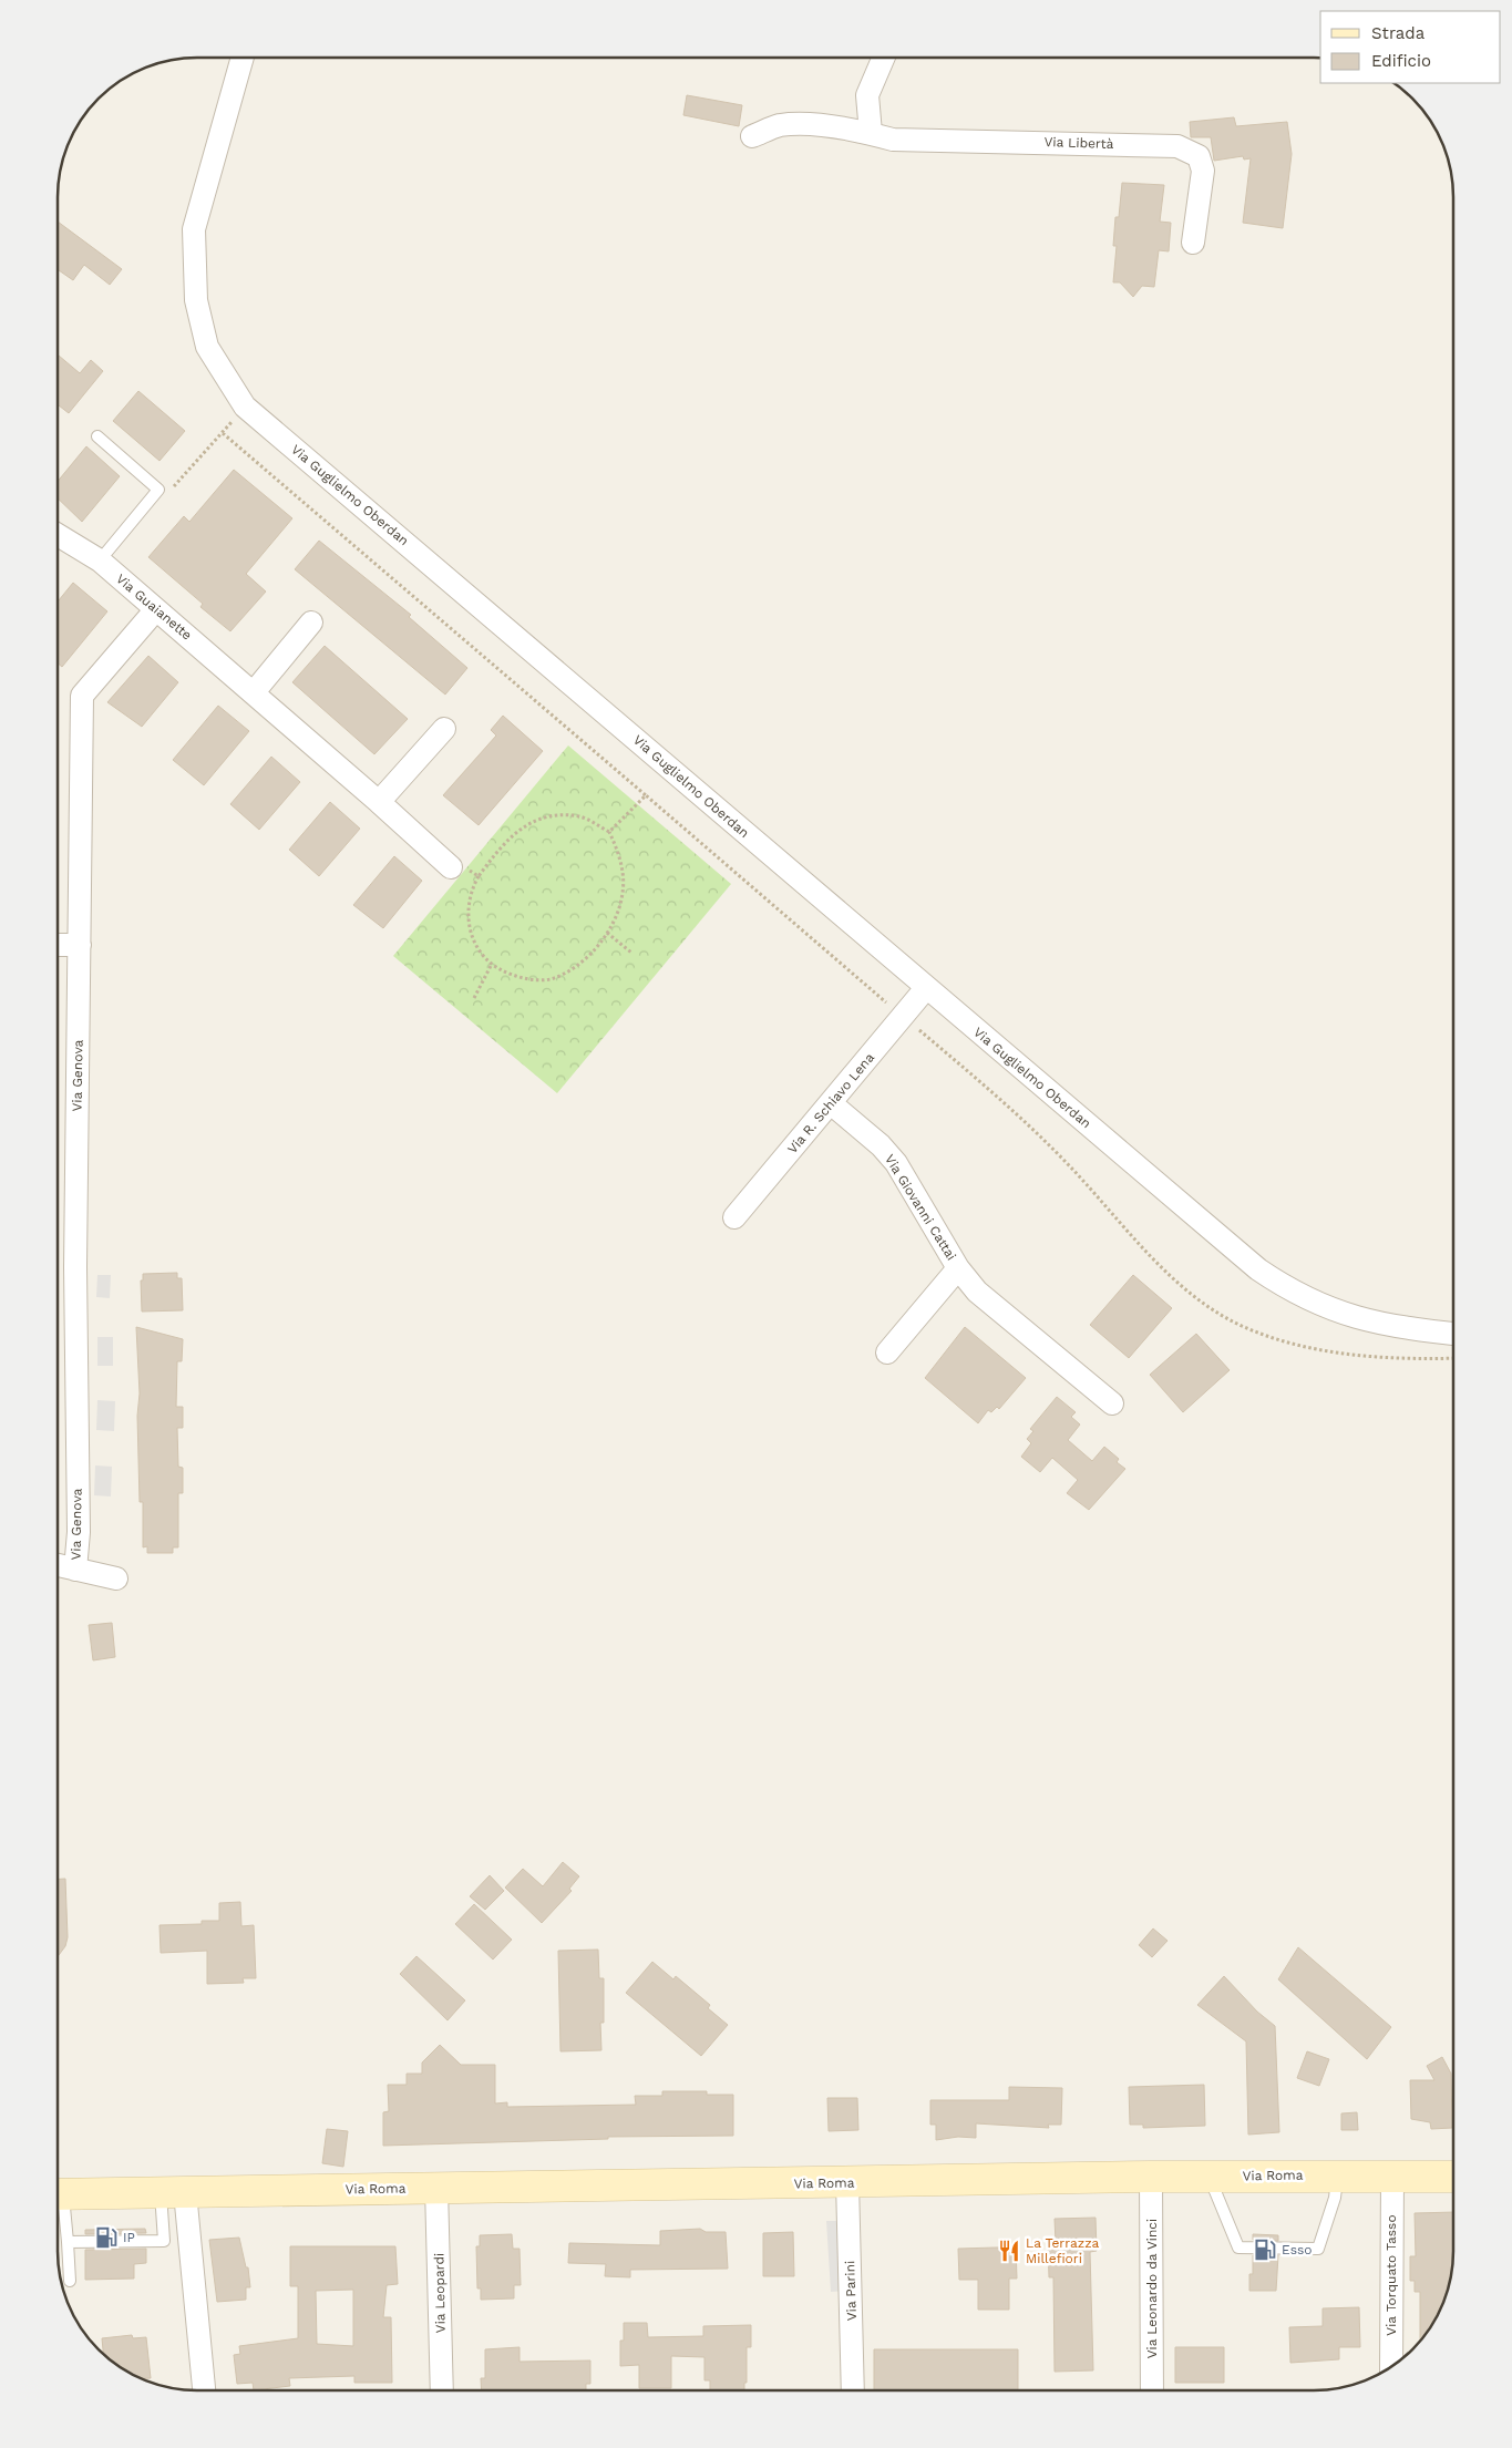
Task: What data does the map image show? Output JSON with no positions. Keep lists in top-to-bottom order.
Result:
{
  "streets": {
    "main road": ["Via Roma"],
    "street": [
      "Via Libertà",
      "Via Guglielmo Oberdan",
      "Via Guaianette",
      "Via Genova",
      "Via R. Schiavo Lena",
      "Via Giovanni Cattai",
      "Via Torquato Tasso",
      "Via Leonardo da Vinci",
      "Via Parini",
      "Via Leopardi"
    ]
  },
  "crossings": [
    ["Via Guglielmo Oberdan", "Via R. Schiavo Lena"],
    ["Via Guaianette", "Via Genova"],
    ["Via R. Schiavo Lena", "Via Giovanni Cattai"],
    ["Via Roma", "Via Torquato Tasso"],
    ["Via Roma", "Via Leonardo da Vinci"],
    ["Via Roma", "Via Parini"],
    ["Via Roma", "Via Leopardi"]
  ],
  "places": {
    "fuel station": ["IP", "Esso"],
    "restaurant": ["La Terrazza Millefiori"]
  },
  "legend": ["Strada", "Edificio"]
}
